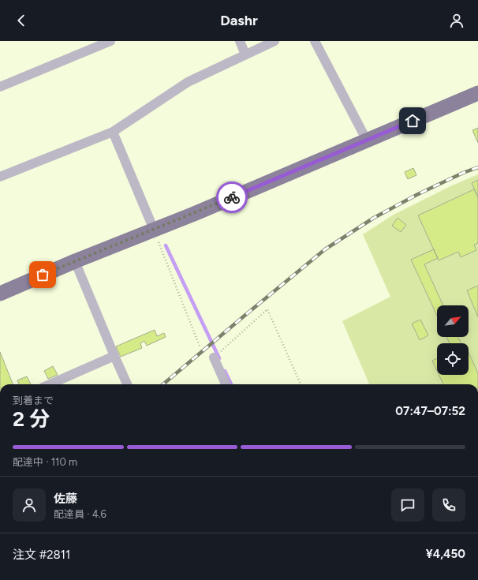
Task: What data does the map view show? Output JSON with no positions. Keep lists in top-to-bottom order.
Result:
{
  "north": "top right",
  "page": {
    "header": "Dashr",
    "heading": ["2 分", "到着まで", "07:47–07:52"],
    "panel": [
      "佐藤",
      "配達員 · 4.6",
      "注文 #2811",
      "¥4,450"
    ],
    "bar": "配達中 · 110 m"
  }
}
